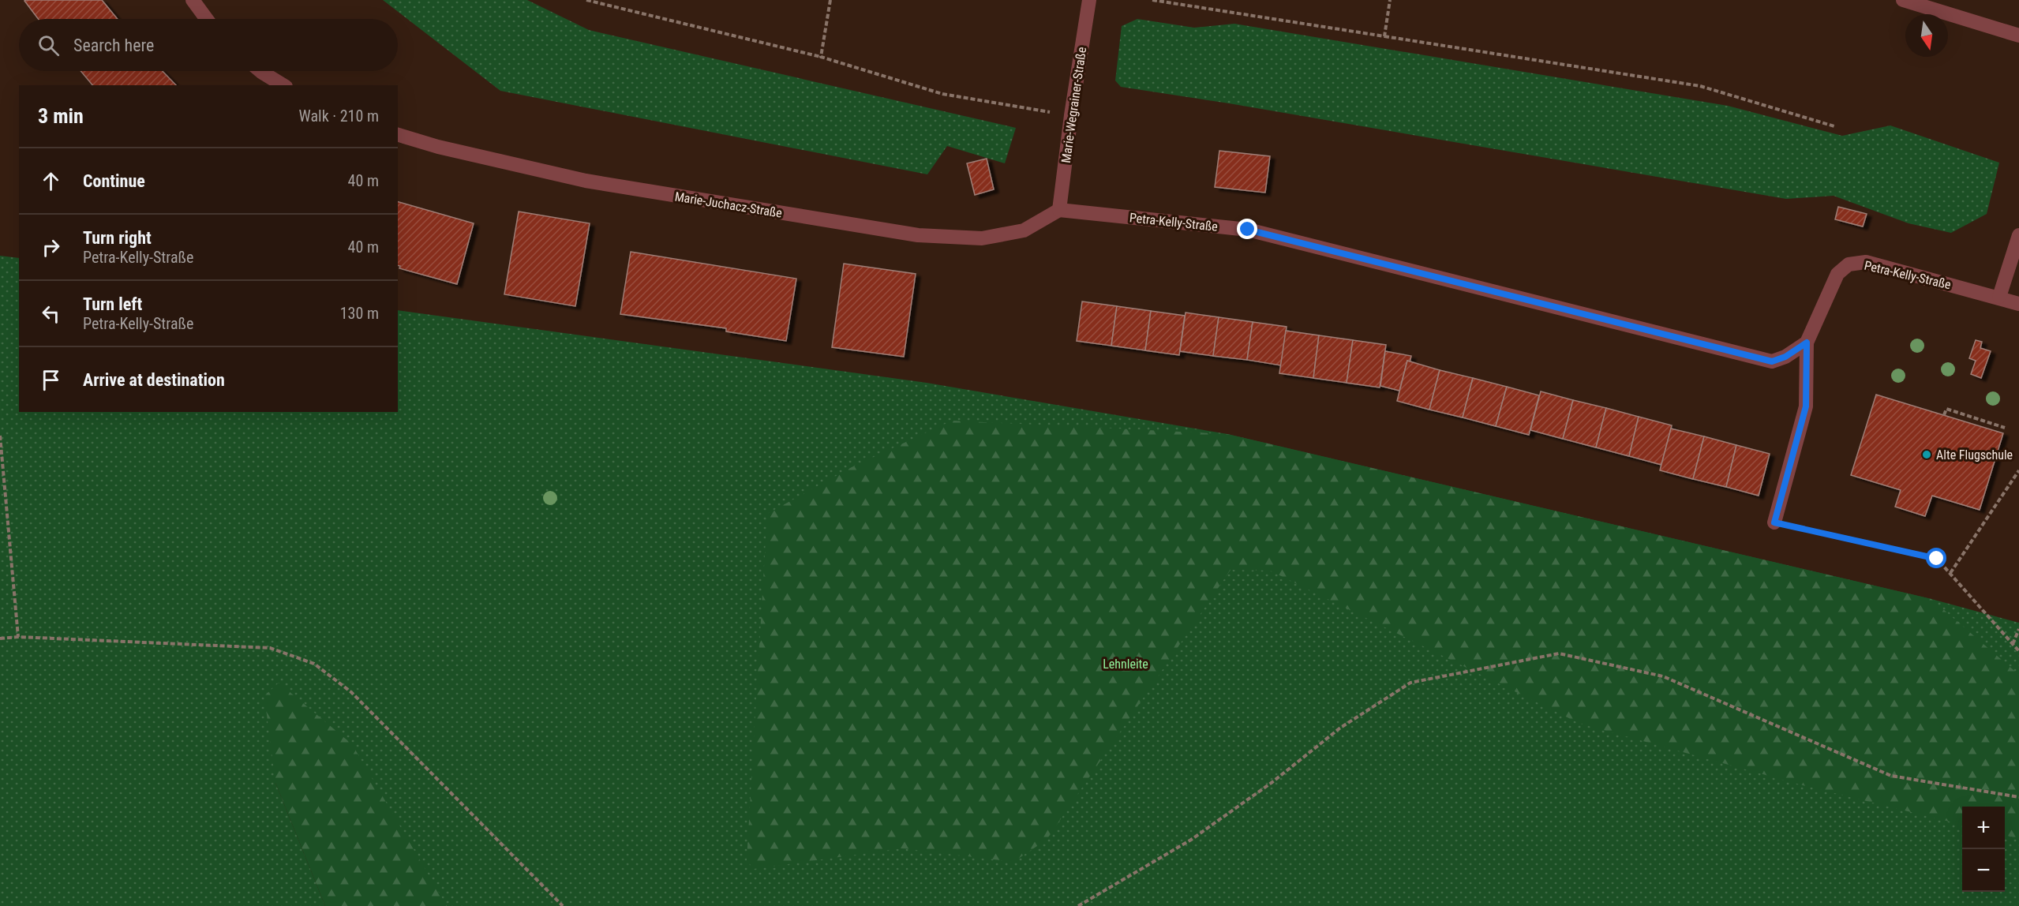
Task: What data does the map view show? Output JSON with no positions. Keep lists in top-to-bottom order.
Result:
{
  "streets": {
    "street": ["Marie-Wegrainer-Straße", "Marie-Juchacz-Straße", "Petra-Kelly-Straße"]
  },
  "crossings": [
    ["Marie-Wegrainer-Straße", "Marie-Juchacz-Straße"],
    ["Marie-Wegrainer-Straße", "Petra-Kelly-Straße"],
    ["Marie-Juchacz-Straße", "Petra-Kelly-Straße"]
  ],
  "parks": ["Lehnleite"],
  "places": ["Alte Flugschule"],
  "north": "bottom",
  "page": {
    "search": "Search here",
    "heading": ["3 min", "Walk · 210 m"],
    "list": [
      ["Continue", "40 m"],
      ["Turn right", "Petra-Kelly-Straße", "40 m"],
      ["Turn left", "Petra-Kelly-Straße", "130 m"],
      "Arrive at destination"
    ],
    "map_buttons": ["+", "−"]
  }
}
